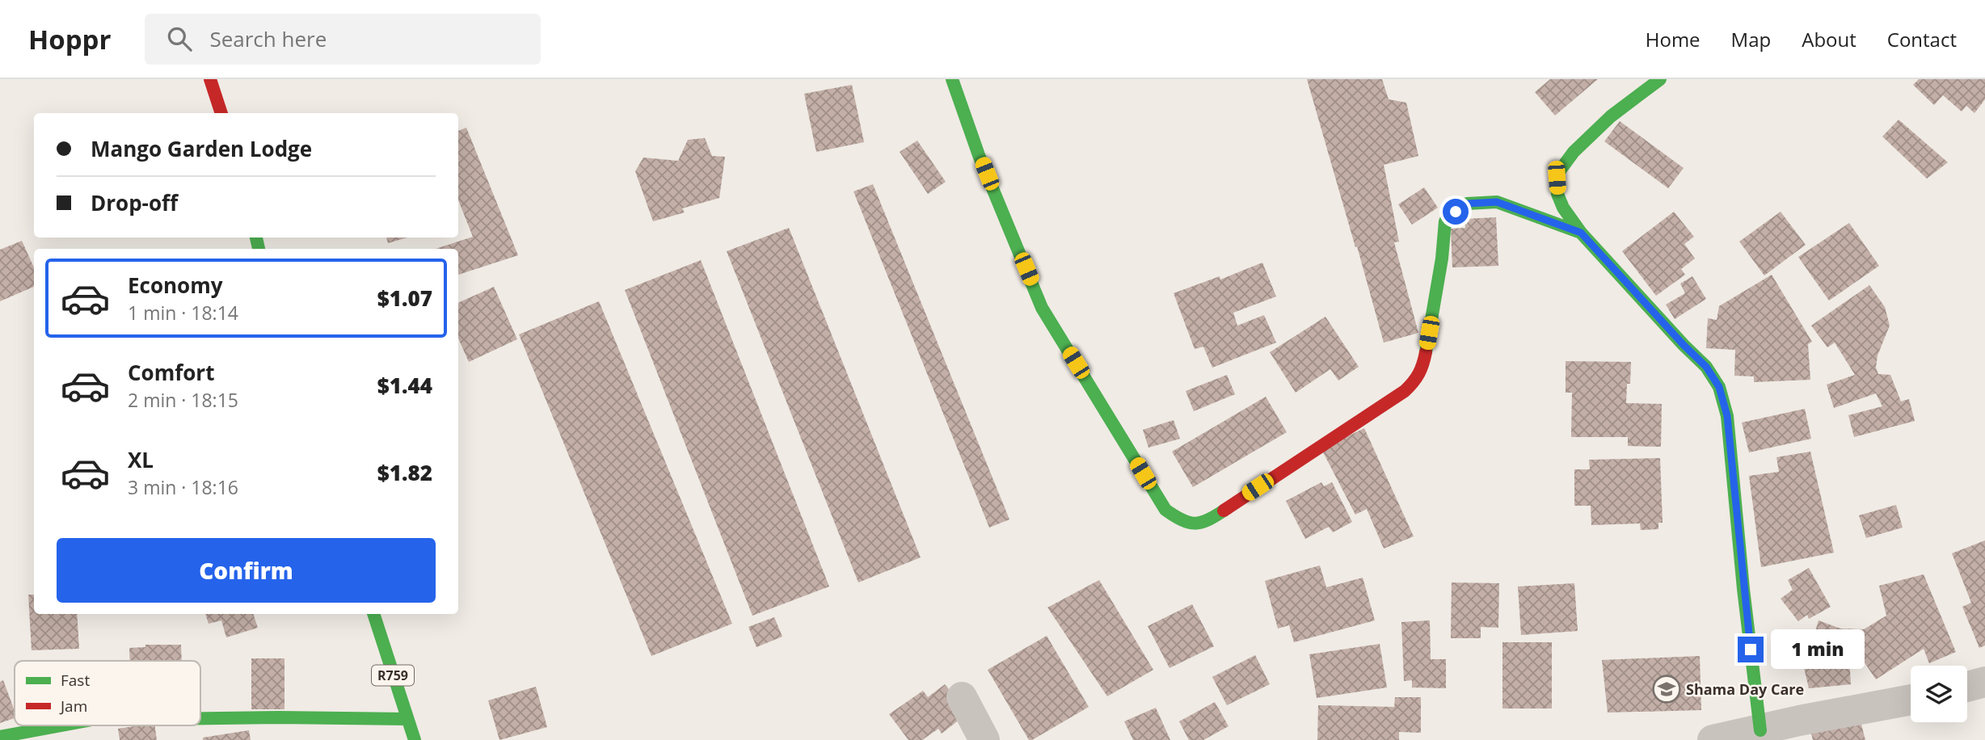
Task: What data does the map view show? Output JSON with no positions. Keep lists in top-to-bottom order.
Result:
{
  "streets": {
    "street": ["R759"]
  },
  "places": {
    "school or university": ["Shama Day Care"]
  },
  "legend": ["Fast", "Jam"],
  "page": {
    "header": "Hoppr",
    "search": "Search here",
    "nav": [
      "Home",
      "Map",
      "About",
      "Contact"
    ],
    "banner": ["Mango Garden Lodge", "Drop-off"],
    "list": [
      {
        "name": "Economy",
        "note": "1 min · 18:14",
        "value": "$1.07"
      },
      {
        "name": "Comfort",
        "note": "2 min · 18:15",
        "value": "$1.44"
      },
      {
        "name": "XL",
        "note": "3 min · 18:16",
        "value": "$1.82"
      }
    ],
    "buttons": "Confirm",
    "bubble": "1 min"
  }
}
